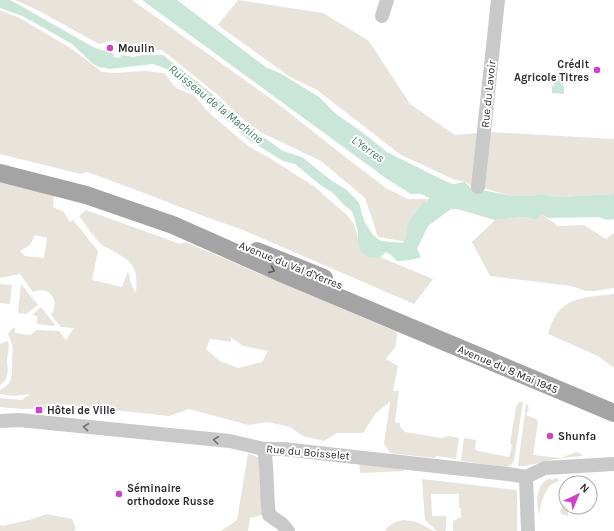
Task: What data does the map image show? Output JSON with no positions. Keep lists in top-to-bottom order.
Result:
{
  "streets": {
    "main road": ["Avenue du Val d'Yerres", "Avenue du 8 Mai 1945"],
    "street": ["Rue du Lavoir", "Rue du Boisselet"]
  },
  "crossings": [
    ["Avenue du Val d'Yerres", "Avenue du 8 Mai 1945"]
  ],
  "one_way": ["Rue du Boisselet"],
  "water": ["Ruisseau de la Machine", "L'Yerres"],
  "places": {
    "other": [
      "Moulin",
      "Crédit Agricole Titres",
      "Shunfa",
      "Séminaire orthodoxe Russe"
    ],
    "transit": ["Hôtel de Ville"]
  },
  "north": "top right"
}
